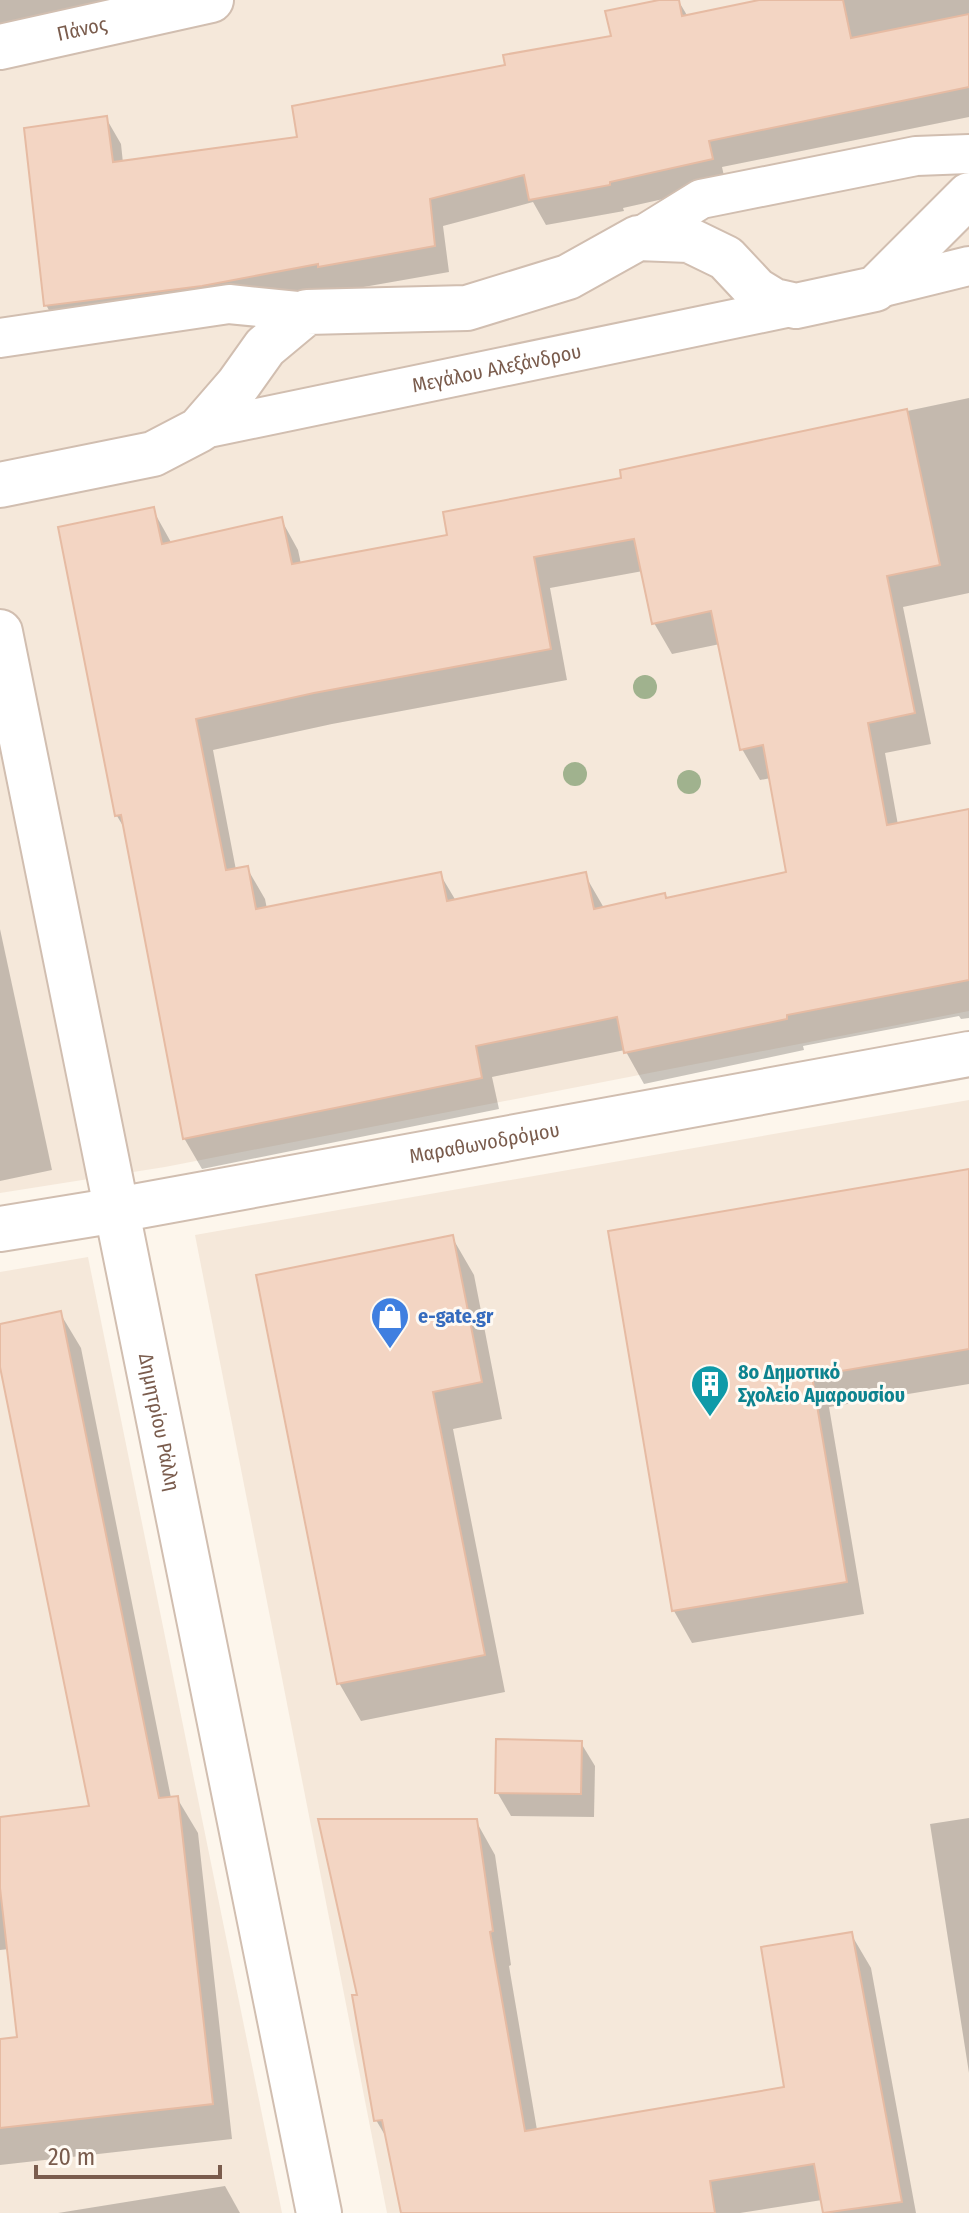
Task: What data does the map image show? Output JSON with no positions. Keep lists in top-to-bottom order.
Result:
{
  "streets": {
    "street": [
      "Πάνος",
      "Μεγάλου Αλεξάνδρου",
      "Μαραθωνοδρόμου",
      "Δημητρίου Ράλλη"
    ]
  },
  "crossings": [
    ["Μαραθωνοδρόμου", "Δημητρίου Ράλλη"]
  ],
  "places": {
    "shop": ["e-gate.gr"],
    "building": ["8ο Δημοτικό Σχολείο Αμαρουσίου"]
  },
  "scale_bar": "20 m"
}
